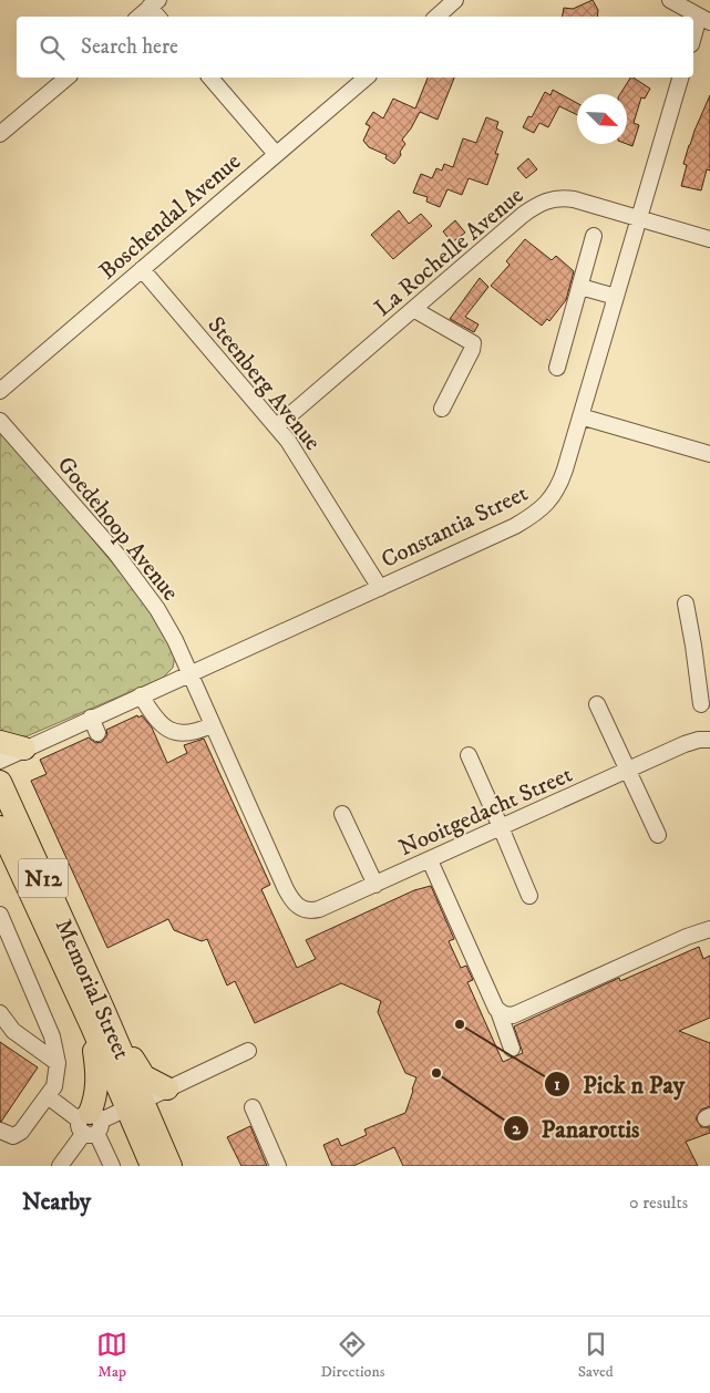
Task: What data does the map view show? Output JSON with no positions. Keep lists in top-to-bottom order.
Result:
{
  "streets": {
    "highway": ["N12", "Memorial Street"],
    "street": [
      "Boschendal Avenue",
      "La Rochelle Avenue",
      "Steenberg Avenue",
      "Constantia Street",
      "Goedehoop Avenue",
      "Nooitgedacht Street"
    ]
  },
  "crossings": [
    ["Boschendal Avenue", "Steenberg Avenue"],
    ["La Rochelle Avenue", "Steenberg Avenue"],
    ["La Rochelle Avenue", "Constantia Street"],
    ["Steenberg Avenue", "Constantia Street"],
    ["Constantia Street", "Goedehoop Avenue"],
    ["Goedehoop Avenue", "Nooitgedacht Street"]
  ],
  "places": ["Pick n Pay", "Panarottis"],
  "north": "bottom right",
  "page": {
    "search": "Search here",
    "heading": ["Nearby", "0 results"],
    "nav": ["Map", "Directions", "Saved"]
  }
}
